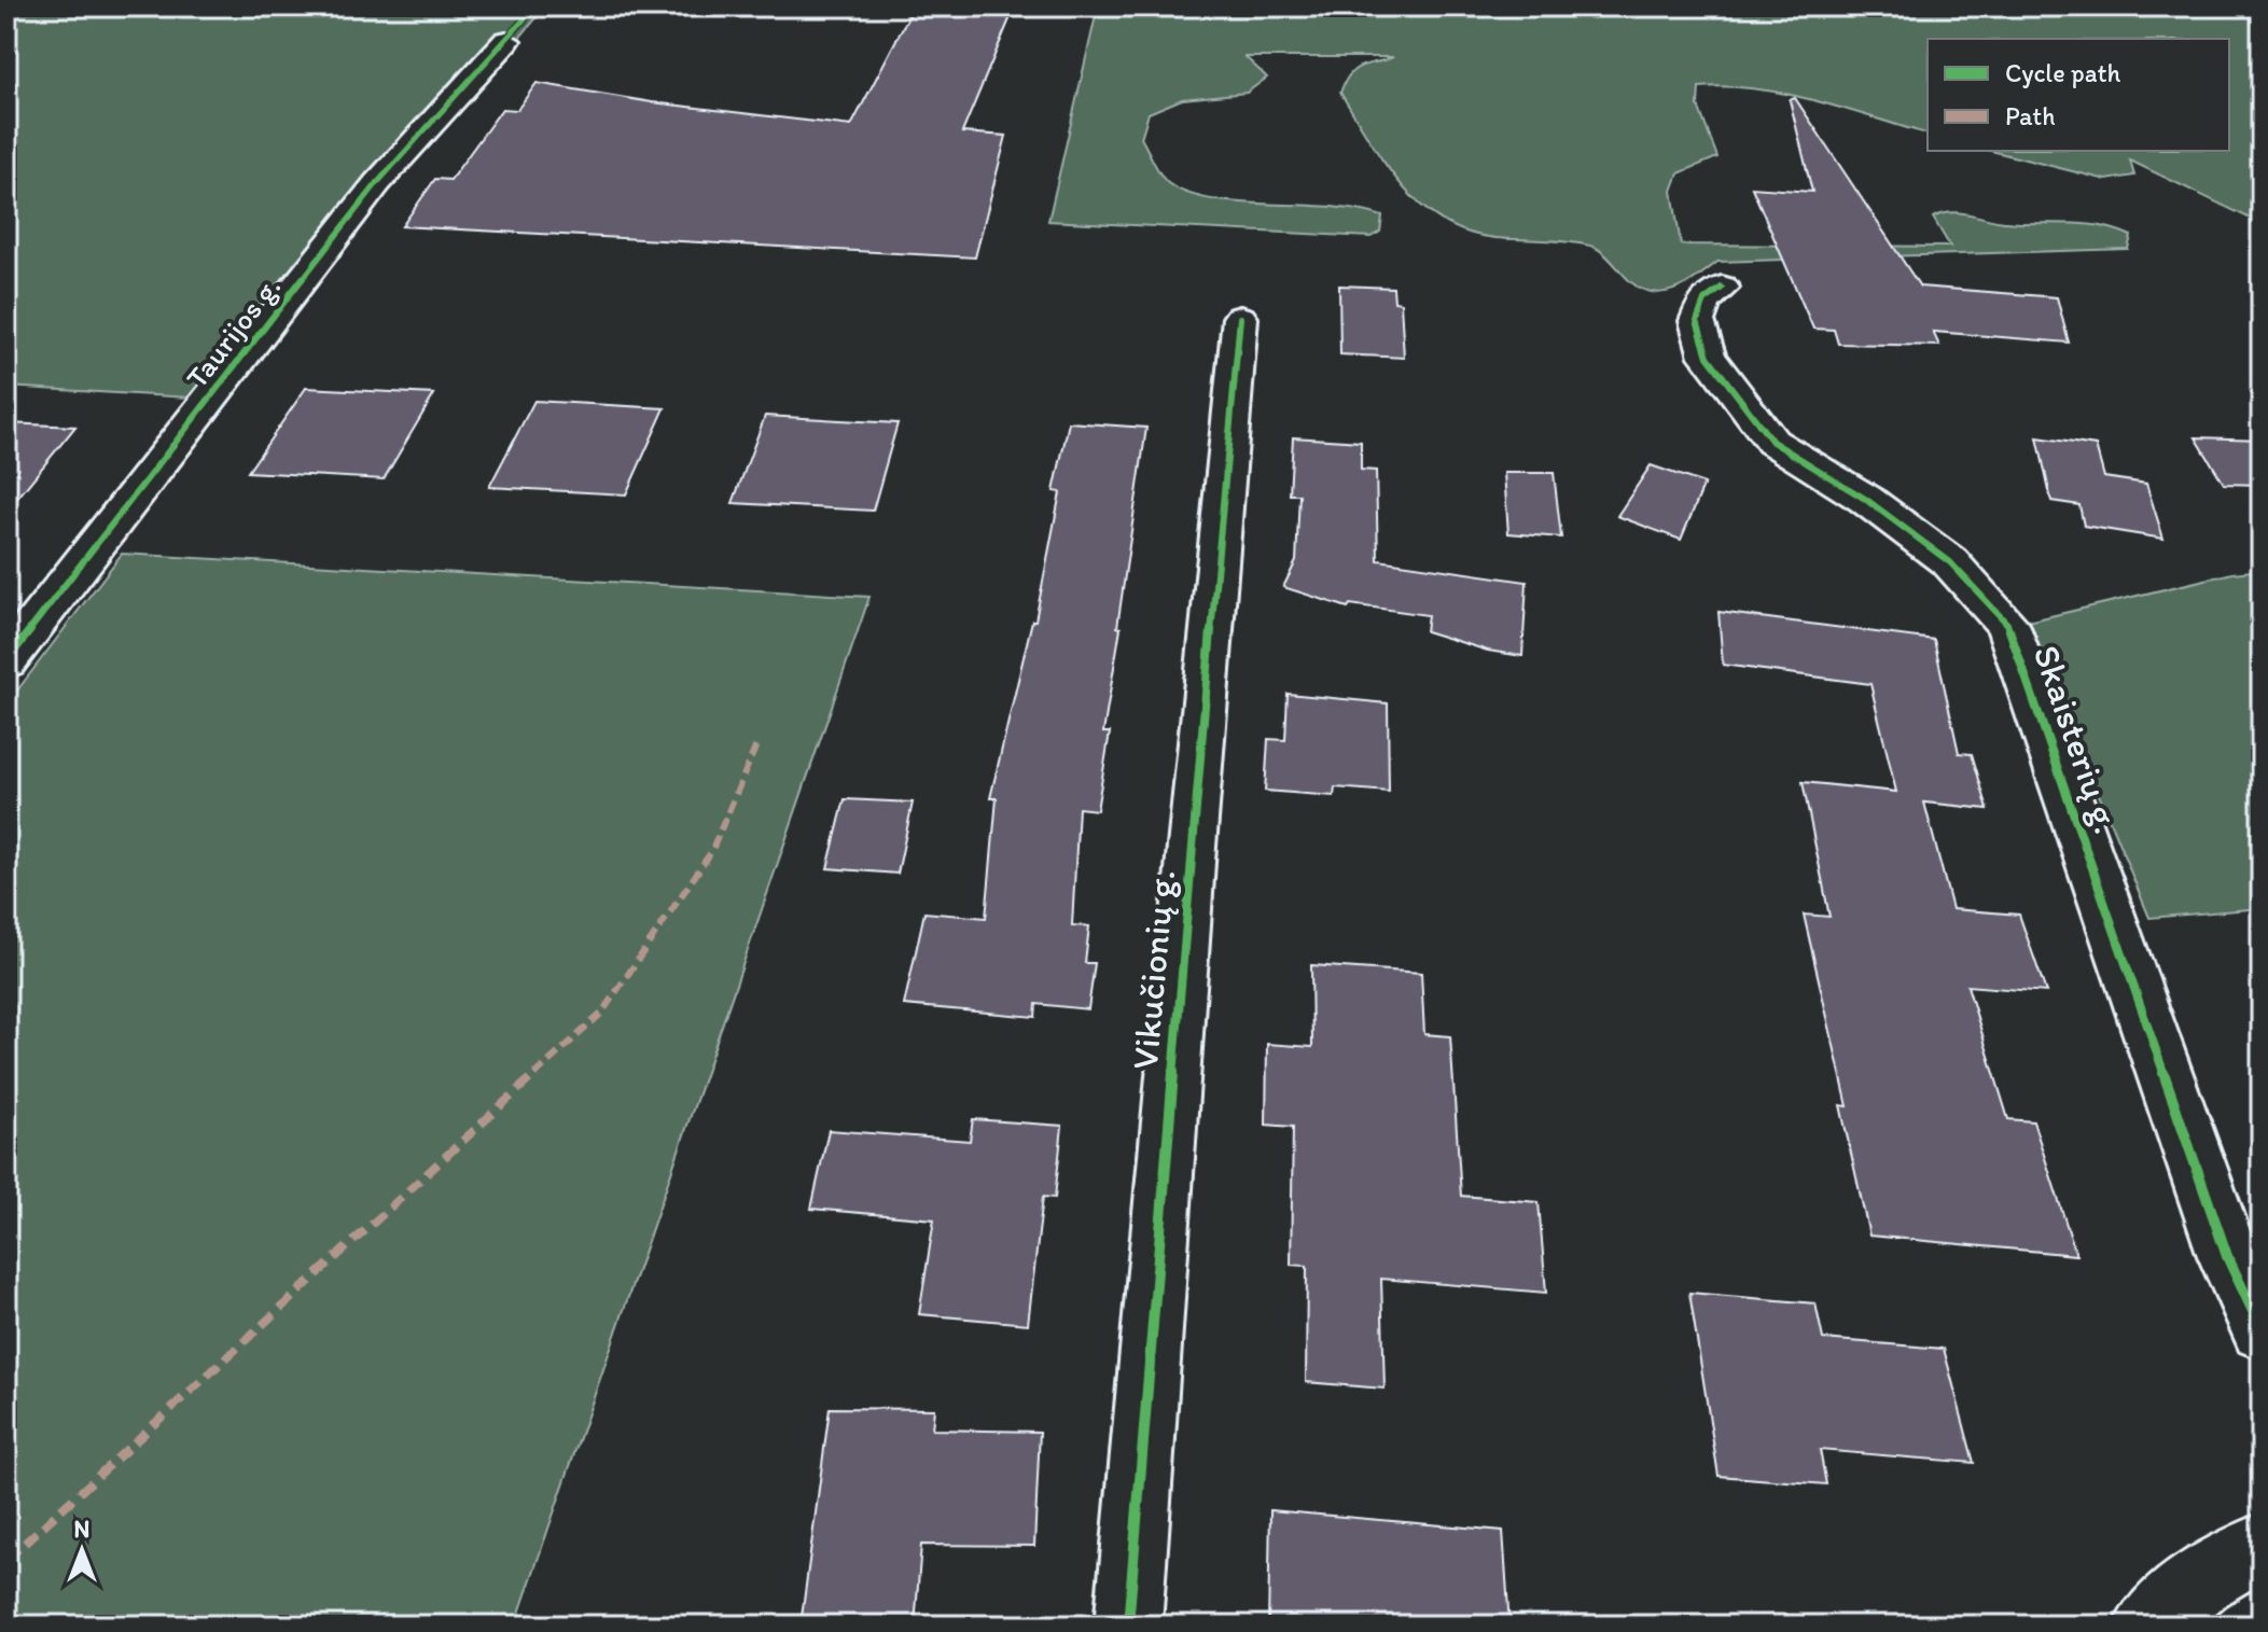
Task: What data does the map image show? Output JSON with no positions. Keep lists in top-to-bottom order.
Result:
{
  "streets": {
    "street": ["Taurijos g.", "Skaisterių g.", "Vikučionių g."]
  },
  "legend": ["Cycle path", "Path"],
  "north": "top"
}
